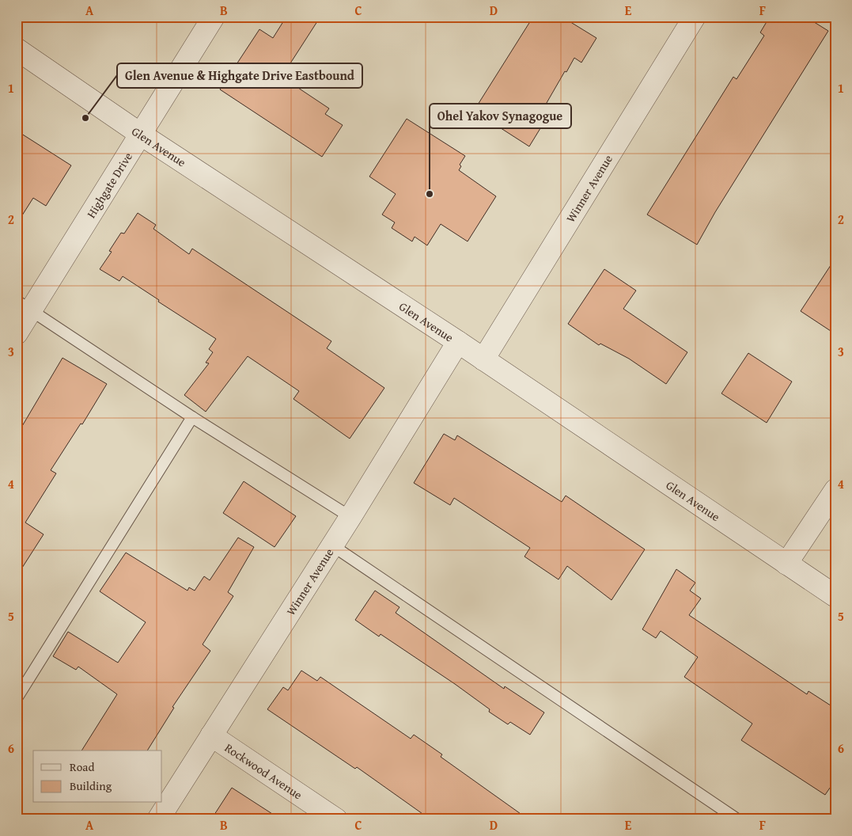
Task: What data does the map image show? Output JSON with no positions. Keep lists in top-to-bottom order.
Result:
{
  "streets": {
    "street": [
      "Glen Avenue",
      "Highgate Drive",
      "Winner Avenue",
      "Rockwood Avenue"
    ]
  },
  "crossings": [
    ["Glen Avenue", "Highgate Drive"],
    ["Glen Avenue", "Winner Avenue"],
    ["Winner Avenue", "Rockwood Avenue"]
  ],
  "places": ["Glen Avenue & Highgate Drive Eastbound", "Ohel Yakov Synagogue"],
  "legend": ["Road", "Building"],
  "grid": {
    "columns": [
      "A",
      "B",
      "C",
      "D",
      "E",
      "F"
    ],
    "rows": [
      "1",
      "2",
      "3",
      "4",
      "5",
      "6"
    ]
  }
}
